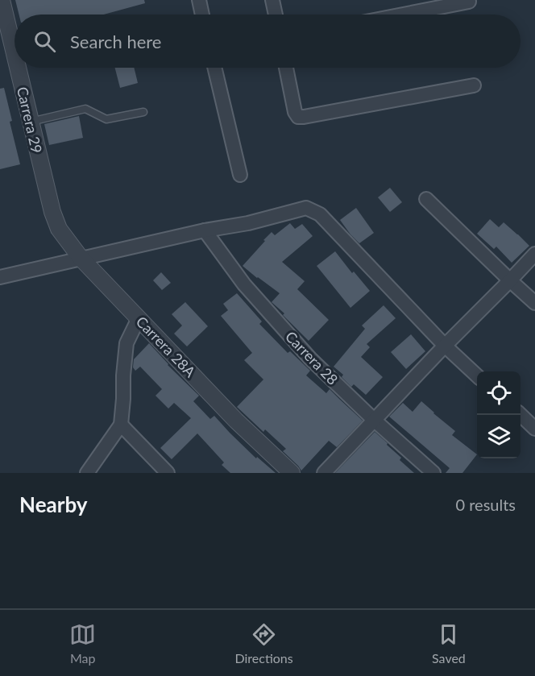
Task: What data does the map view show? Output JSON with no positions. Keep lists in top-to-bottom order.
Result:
{
  "streets": {
    "street": ["Carrera 29", "Carrera 28A", "Carrera 28"]
  },
  "crossings": [
    ["Carrera 29", "Carrera 28A"]
  ],
  "page": {
    "search": "Search here",
    "heading": ["Nearby", "0 results"],
    "nav": ["Map", "Directions", "Saved"]
  }
}
